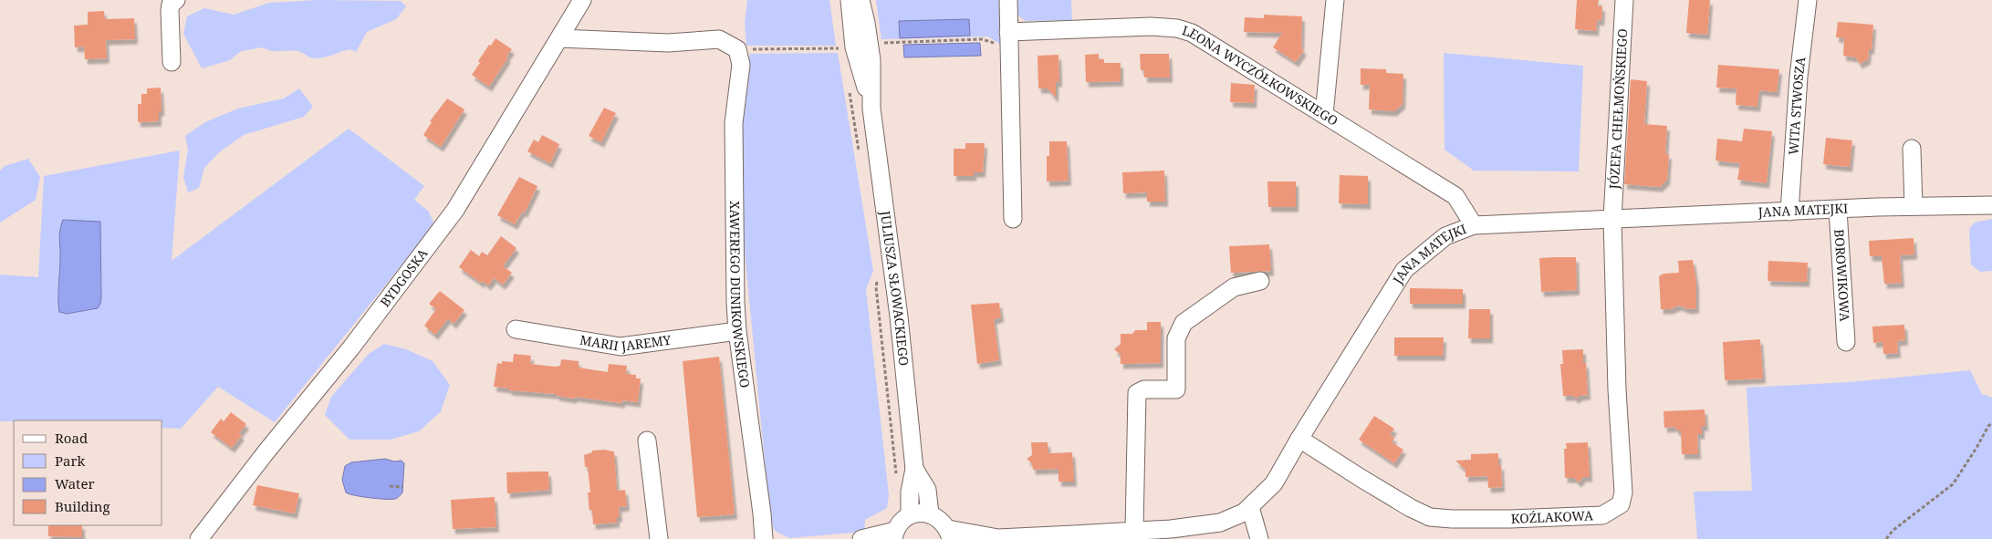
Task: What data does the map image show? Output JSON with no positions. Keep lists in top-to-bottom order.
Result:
{
  "streets": {
    "street": [
      "LEONA WYCZÓŁKOWSKIEGO",
      "WITA STWOSZA",
      "JÓZEFA CHEŁMOŃSKIEGO",
      "JANA MATEJKI",
      "BOROWIKOWA",
      "BYDGOSKA",
      "JULIUSZA SŁOWACKIEGO",
      "XAWEREGO DUNIKOWSKIEGO",
      "MARII JAREMY",
      "KOŹLAKOWA"
    ]
  },
  "crossings": [
    ["LEONA WYCZÓŁKOWSKIEGO", "JANA MATEJKI"],
    ["WITA STWOSZA", "JANA MATEJKI"],
    ["JÓZEFA CHEŁMOŃSKIEGO", "JANA MATEJKI"],
    ["JÓZEFA CHEŁMOŃSKIEGO", "KOŹLAKOWA"],
    ["JANA MATEJKI", "BOROWIKOWA"],
    ["JANA MATEJKI", "KOŹLAKOWA"],
    ["XAWEREGO DUNIKOWSKIEGO", "MARII JAREMY"]
  ],
  "legend": [
    "Road",
    "Park",
    "Water",
    "Building"
  ]
}
